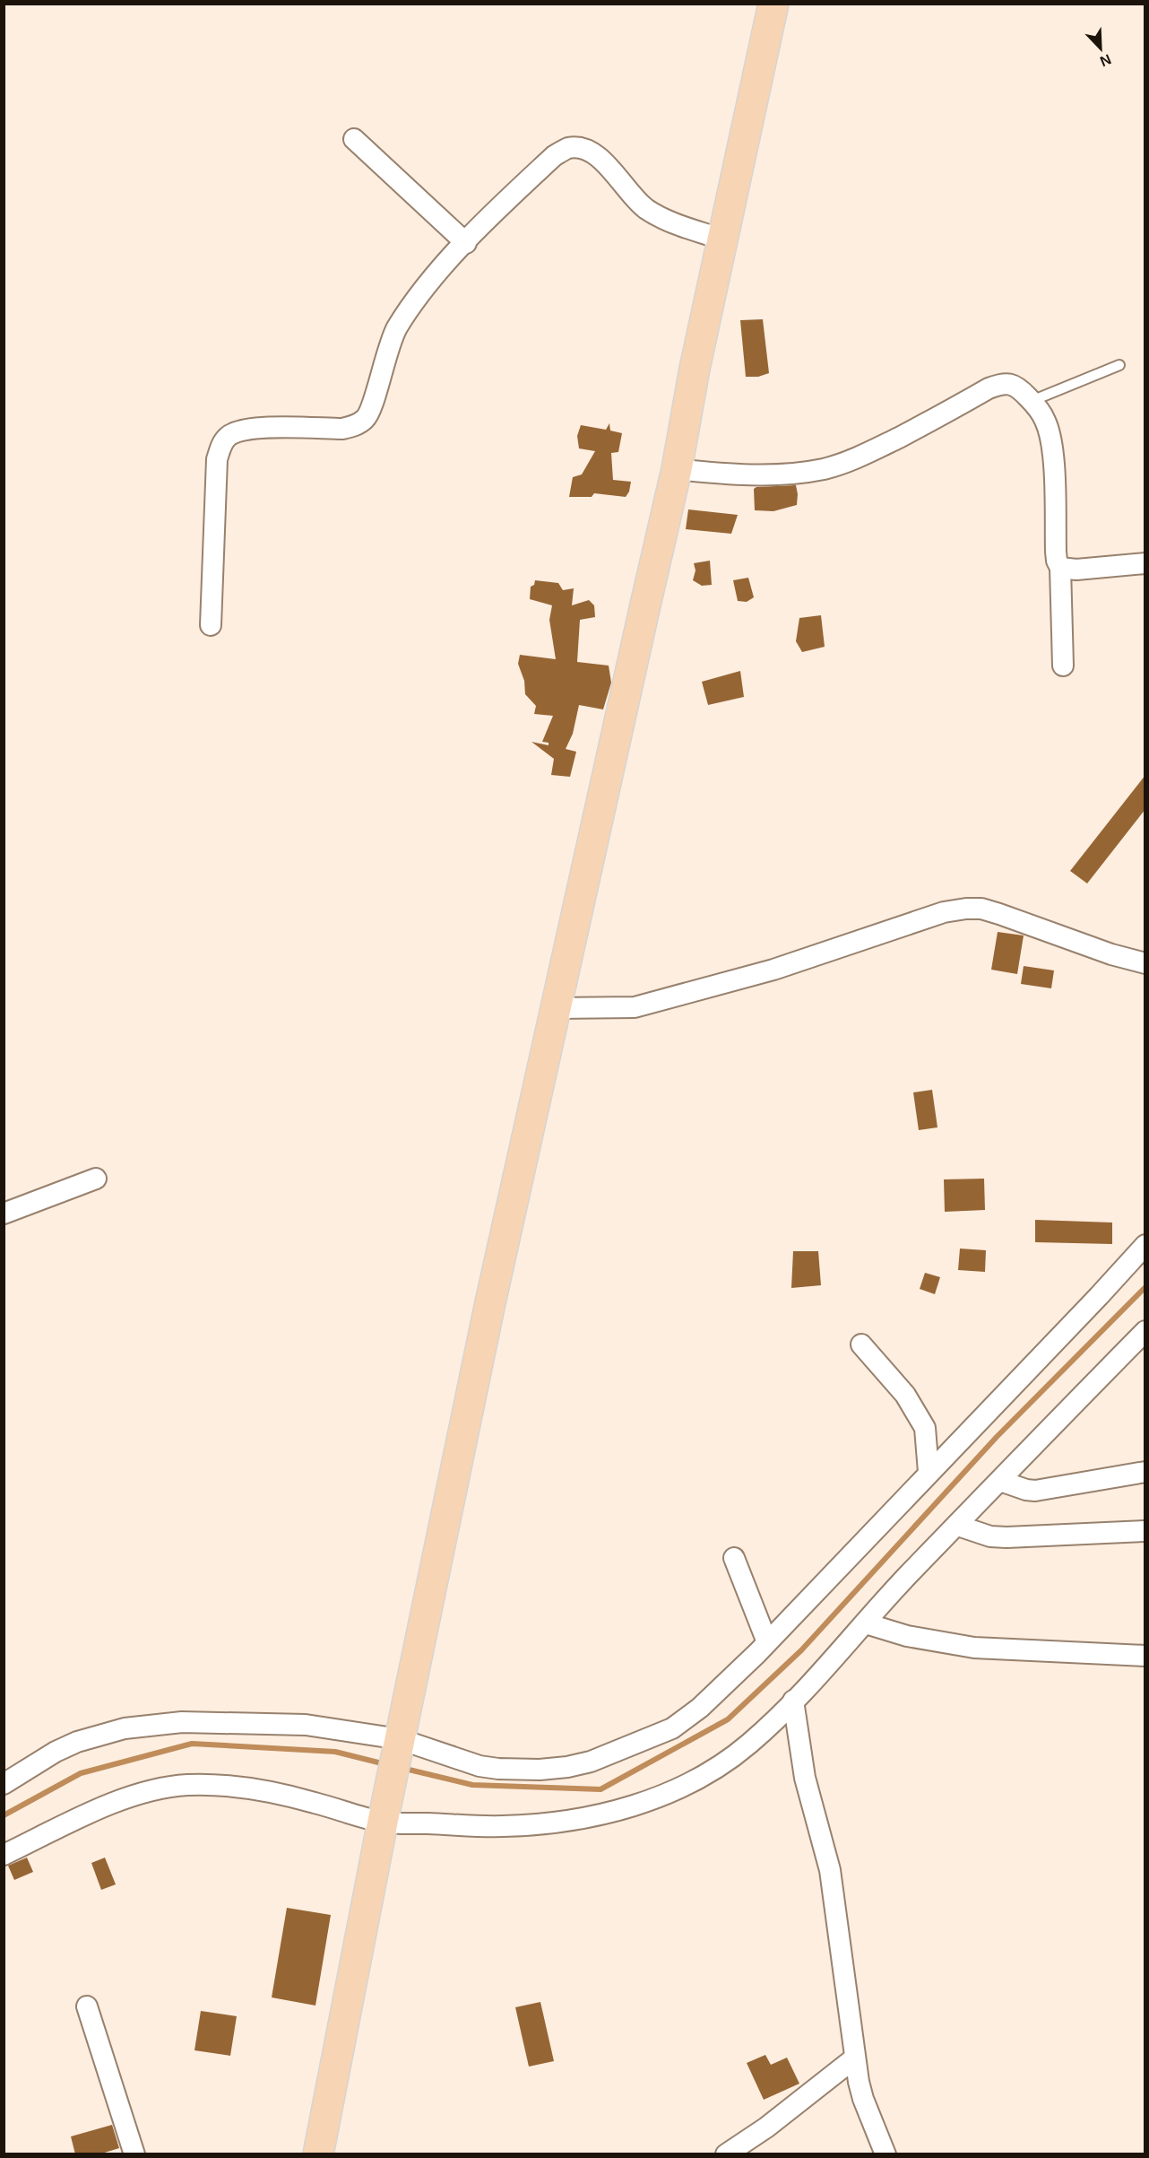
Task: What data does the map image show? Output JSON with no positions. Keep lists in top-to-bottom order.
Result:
{
  "north": "bottom right"
}
